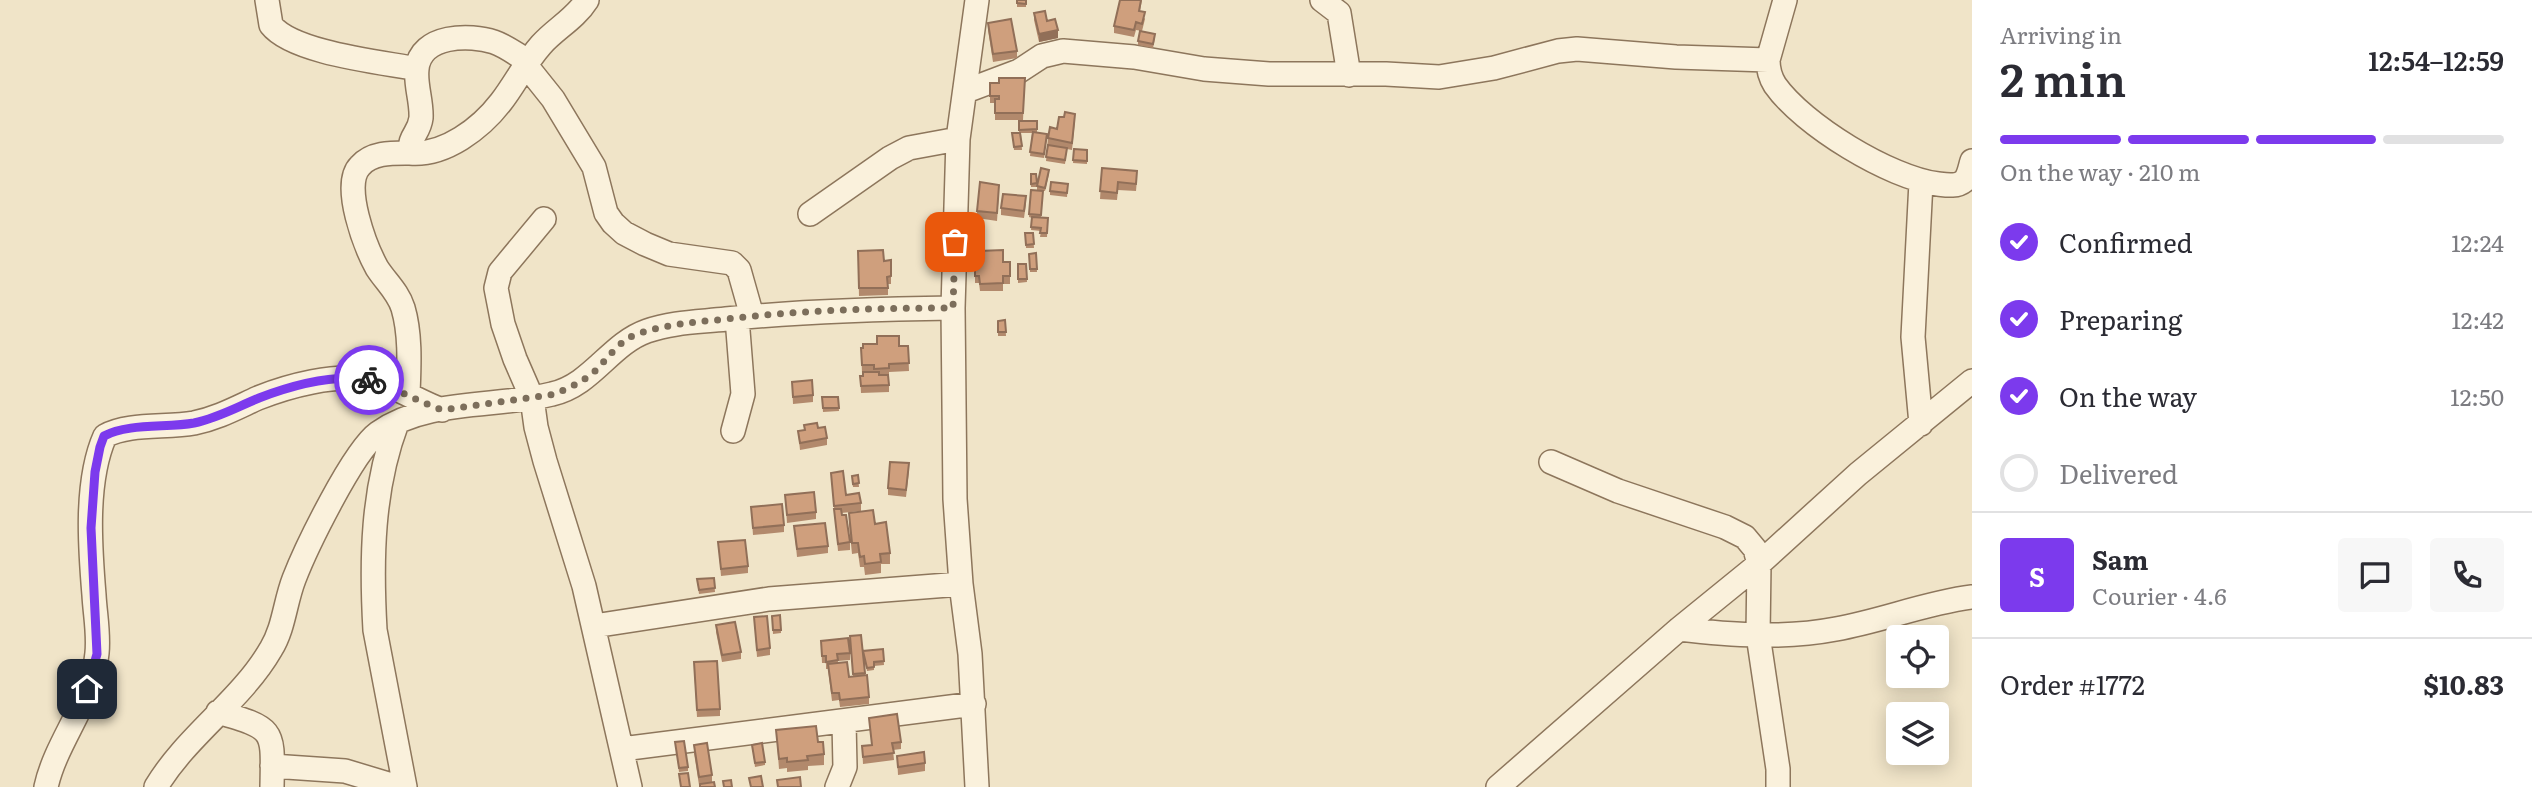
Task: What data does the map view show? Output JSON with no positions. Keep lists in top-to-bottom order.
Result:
{
  "page": {
    "heading": ["2 min", "Arriving in", "12:54–12:59"],
    "panel": [
      "Sam",
      "Courier · 4.6",
      "Order #1772",
      "$10.83"
    ],
    "bar": "On the way · 210 m",
    "list": [
      ["Confirmed", "12:24"],
      ["Preparing", "12:42"],
      ["On the way", "12:50"],
      "Delivered"
    ],
    "round": "S"
  }
}
